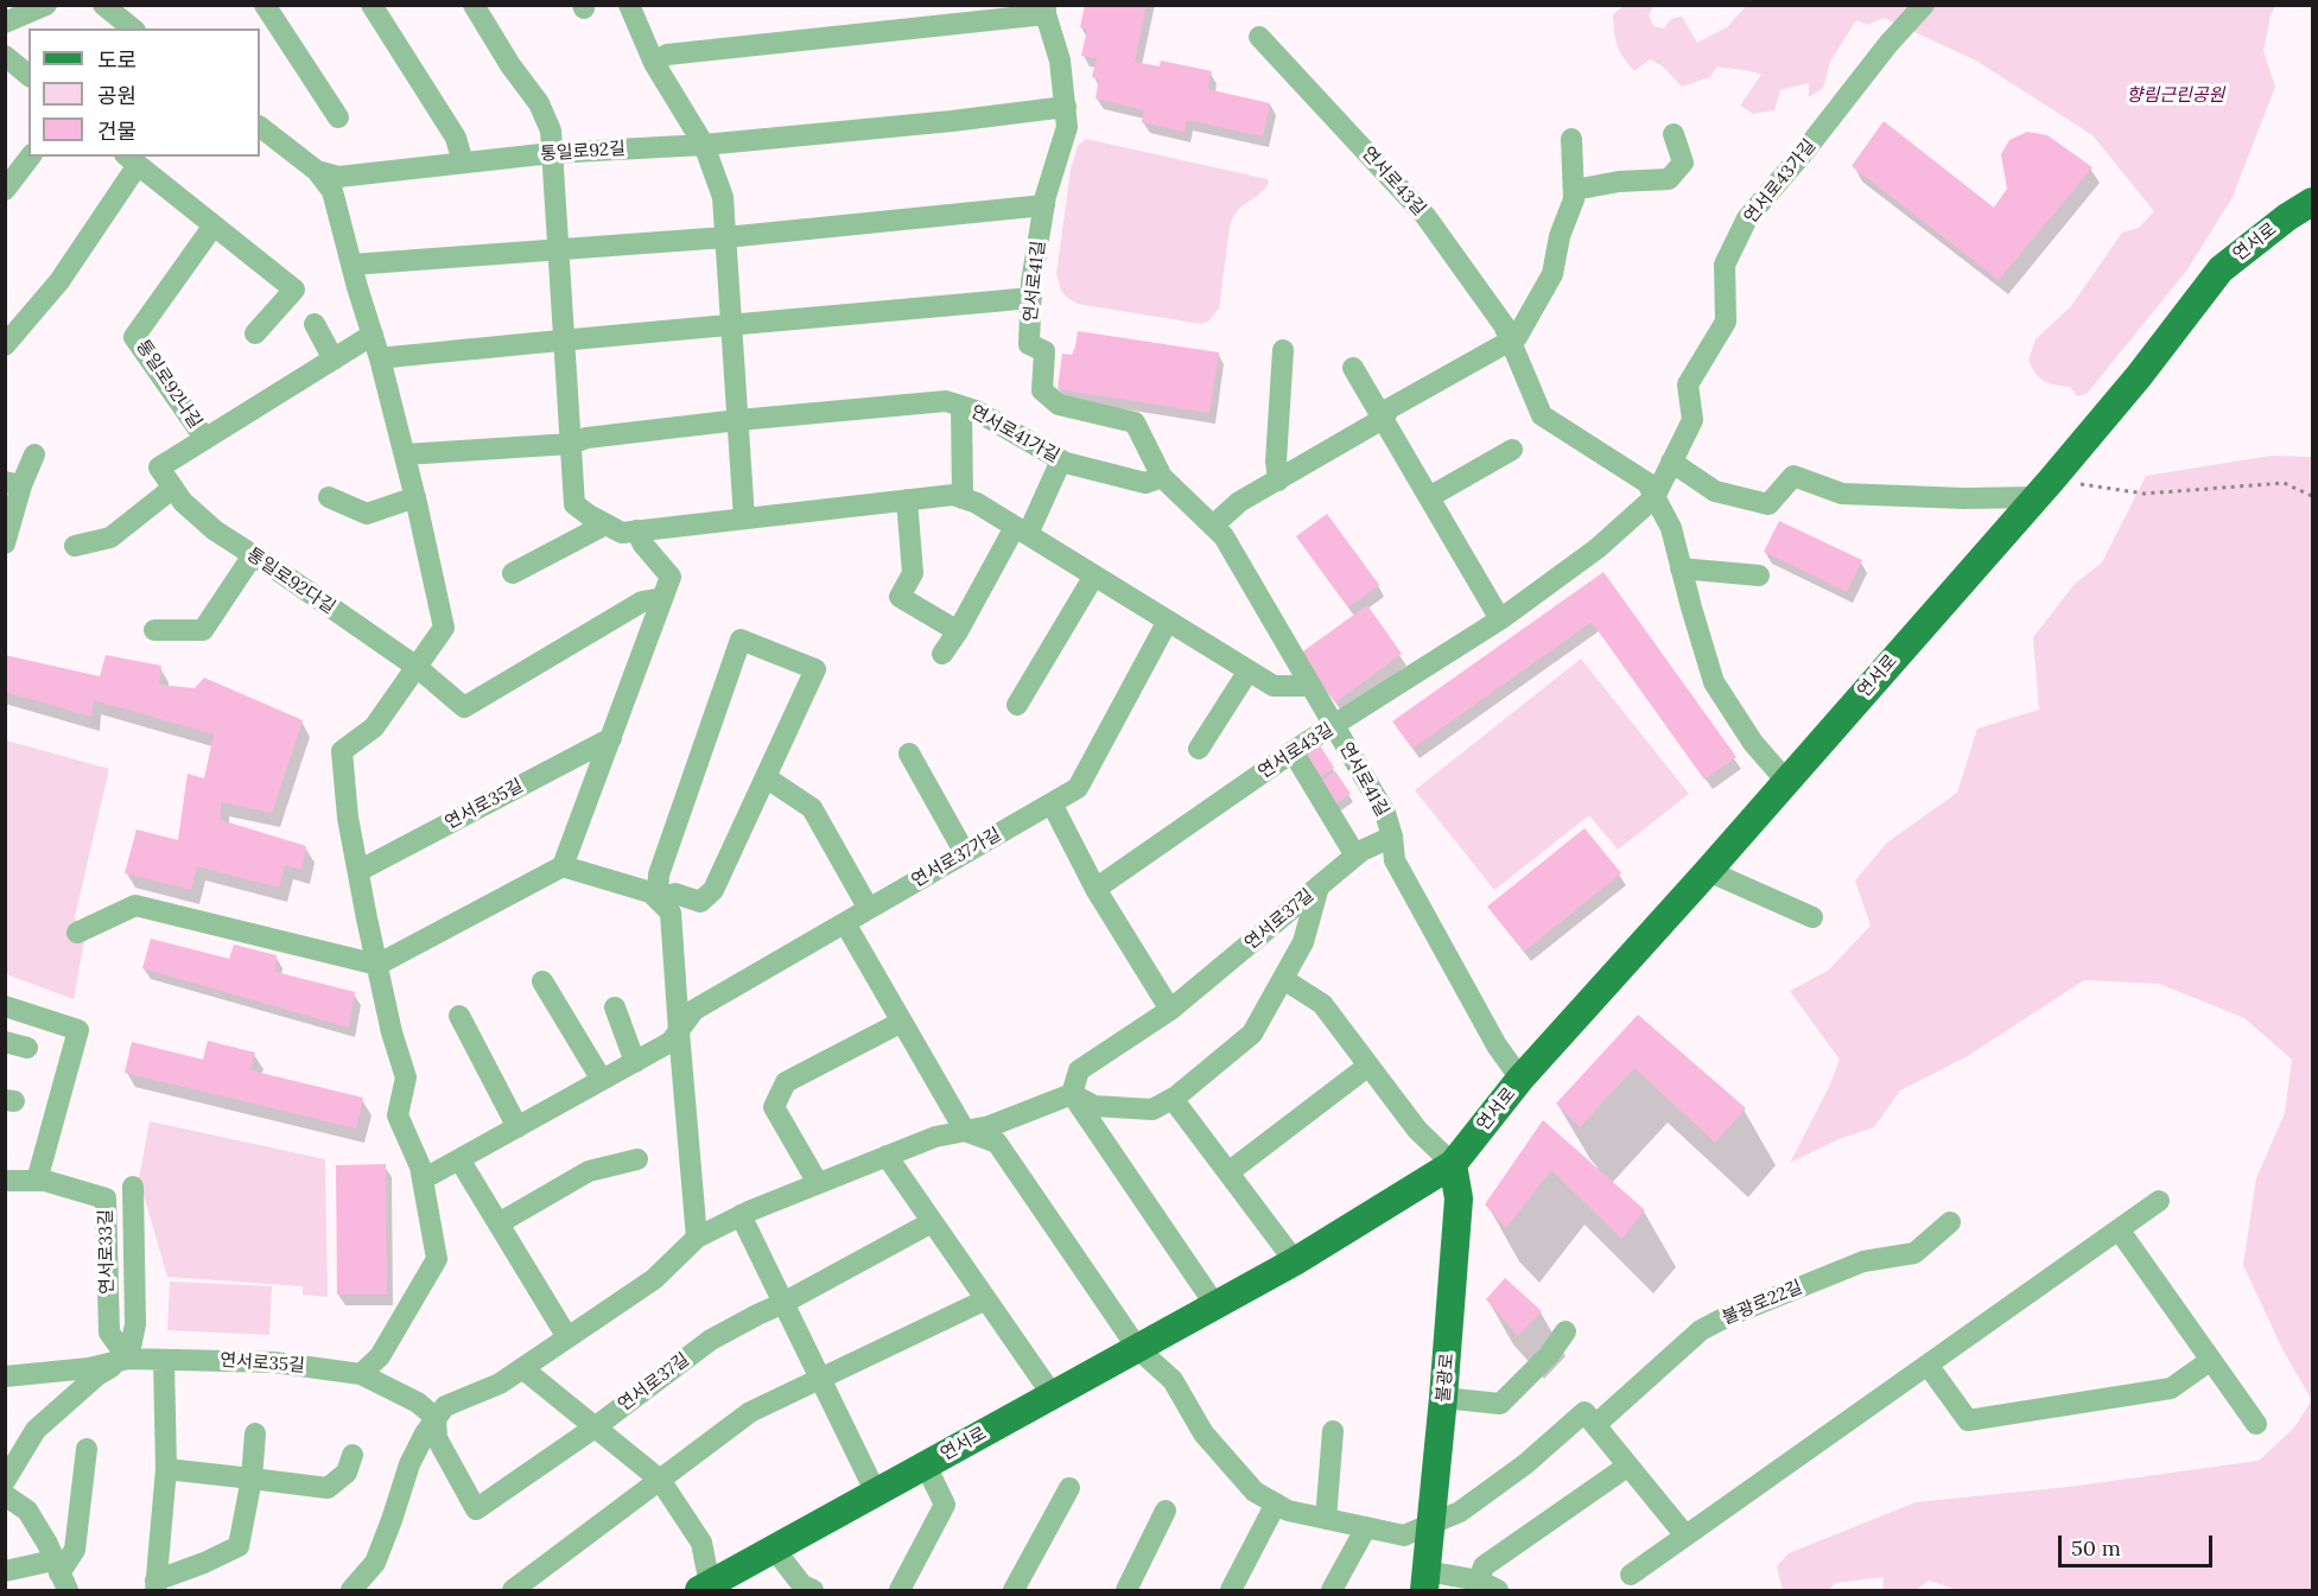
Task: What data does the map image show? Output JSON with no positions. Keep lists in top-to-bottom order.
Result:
{
  "streets": {
    "main road": ["연서로", "불광로"],
    "street": [
      "통일로92길",
      "연서로43길",
      "연서로43가길",
      "연서로41길",
      "통일로92나길",
      "연서로41가길",
      "통일로92다길",
      "연서로35길",
      "연서로37가길",
      "연서로37길",
      "연서로33길",
      "불광로22길"
    ]
  },
  "crossings": [
    ["연서로43길", "연서로43가길"],
    ["연서로43길", "연서로"],
    ["연서로43길", "연서로41길"],
    ["연서로", "연서로41길"],
    ["연서로", "연서로37길"],
    ["연서로", "불광로"],
    ["연서로41길", "연서로41가길"],
    ["연서로41길", "연서로37길"],
    ["연서로35길", "연서로37길"]
  ],
  "parks": ["향림근린공원"],
  "legend": ["도로", "공원", "건물"],
  "scale_bar": "50 m"
}
